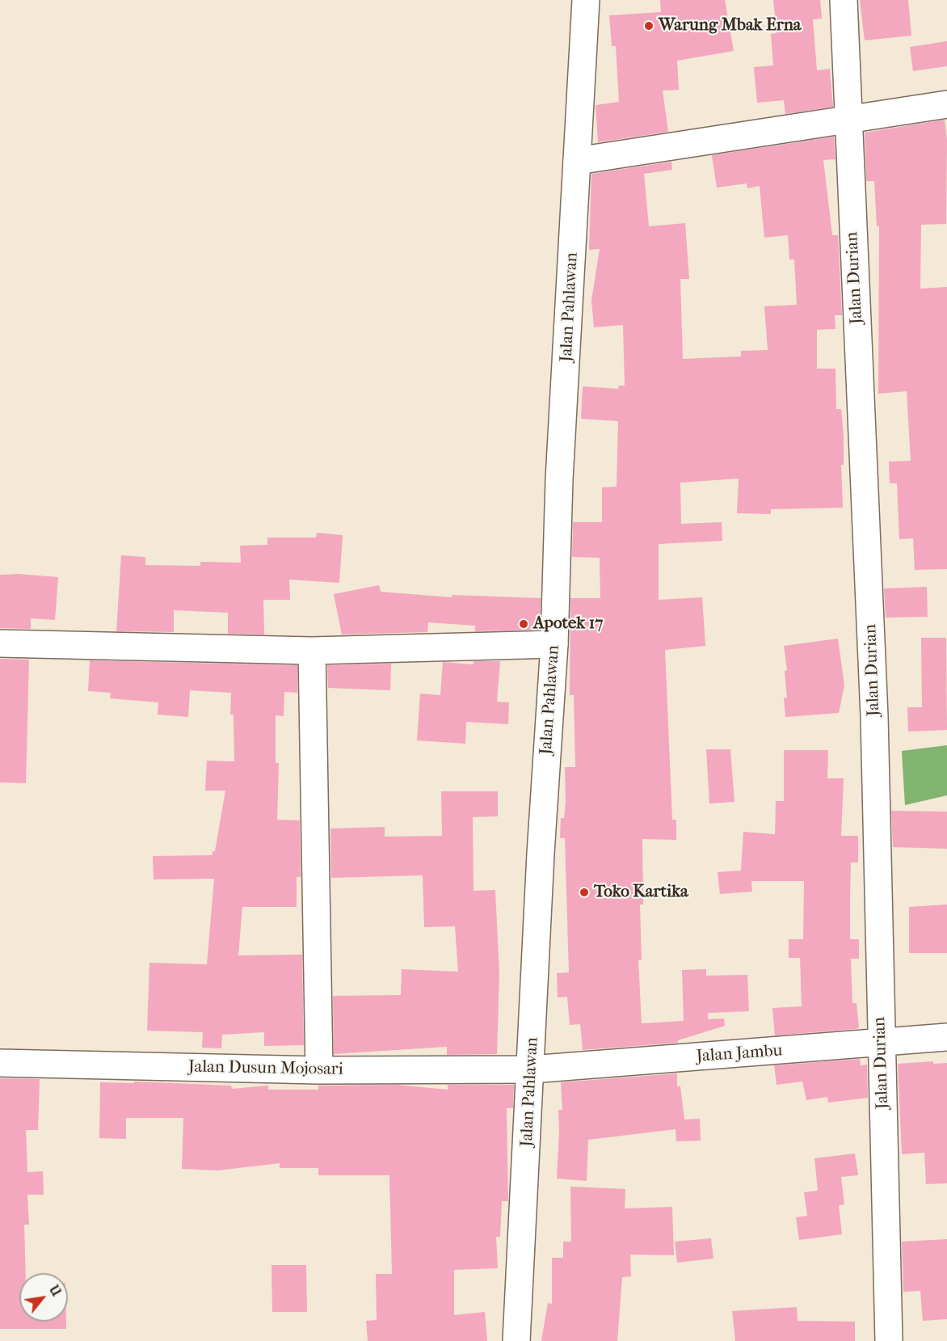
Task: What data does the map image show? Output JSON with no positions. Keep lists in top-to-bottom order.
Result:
{
  "streets": {
    "street": [
      "Jalan Durian",
      "Jalan Pahlawan",
      "Jalan Jambu",
      "Jalan Dusun Mojosari"
    ]
  },
  "crossings": [
    ["Jalan Durian", "Jalan Jambu"],
    ["Jalan Pahlawan", "Jalan Jambu"],
    ["Jalan Pahlawan", "Jalan Dusun Mojosari"],
    ["Jalan Jambu", "Jalan Dusun Mojosari"]
  ],
  "places": ["Warung Mbak Erna", "Apotek 17", "Toko Kartika"],
  "north": "top right"
}
